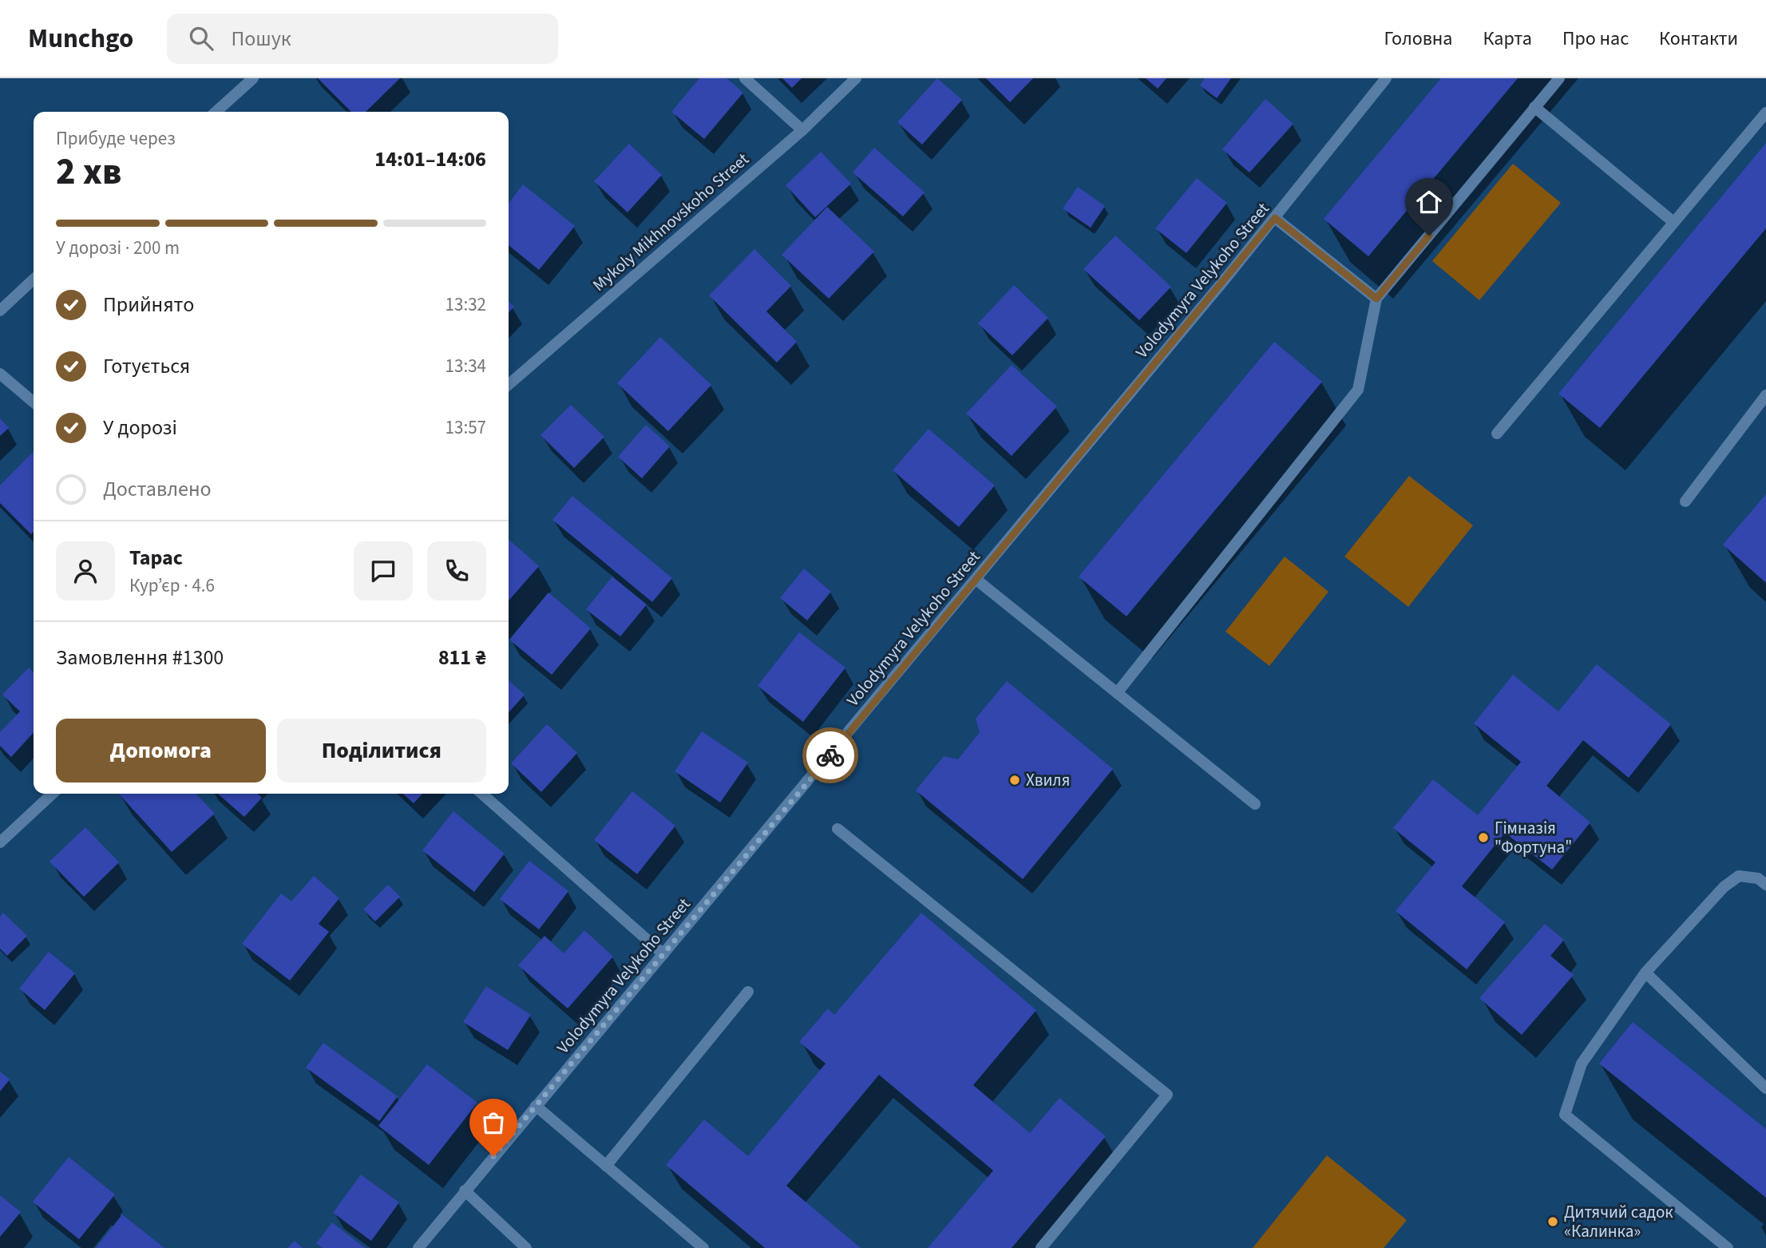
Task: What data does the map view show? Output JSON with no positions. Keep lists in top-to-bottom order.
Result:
{
  "streets": {
    "street": ["Mykoly Mikhnovskoho Street", "Volodymyra Velykoho Street"]
  },
  "places": ["Хвиля", "Гімназія \"Фортуна\"", "Дитячий садок «Калинка»"],
  "page": {
    "header": "Munchgo",
    "search": "Пошук",
    "nav": [
      "Головна",
      "Карта",
      "Про нас",
      "Контакти"
    ],
    "heading": ["2 хв", "Прибуде через", "14:01–14:06"],
    "panel": [
      "Тарас",
      "Кур’єр · 4.6",
      "Замовлення #1300",
      "811 ₴"
    ],
    "bar": "У дорозі · 200 m",
    "list": [
      ["Прийнято", "13:32"],
      ["Готується", "13:34"],
      ["У дорозі", "13:57"],
      "Доставлено"
    ],
    "buttons": ["Допомога", "Поділитися"]
  }
}
